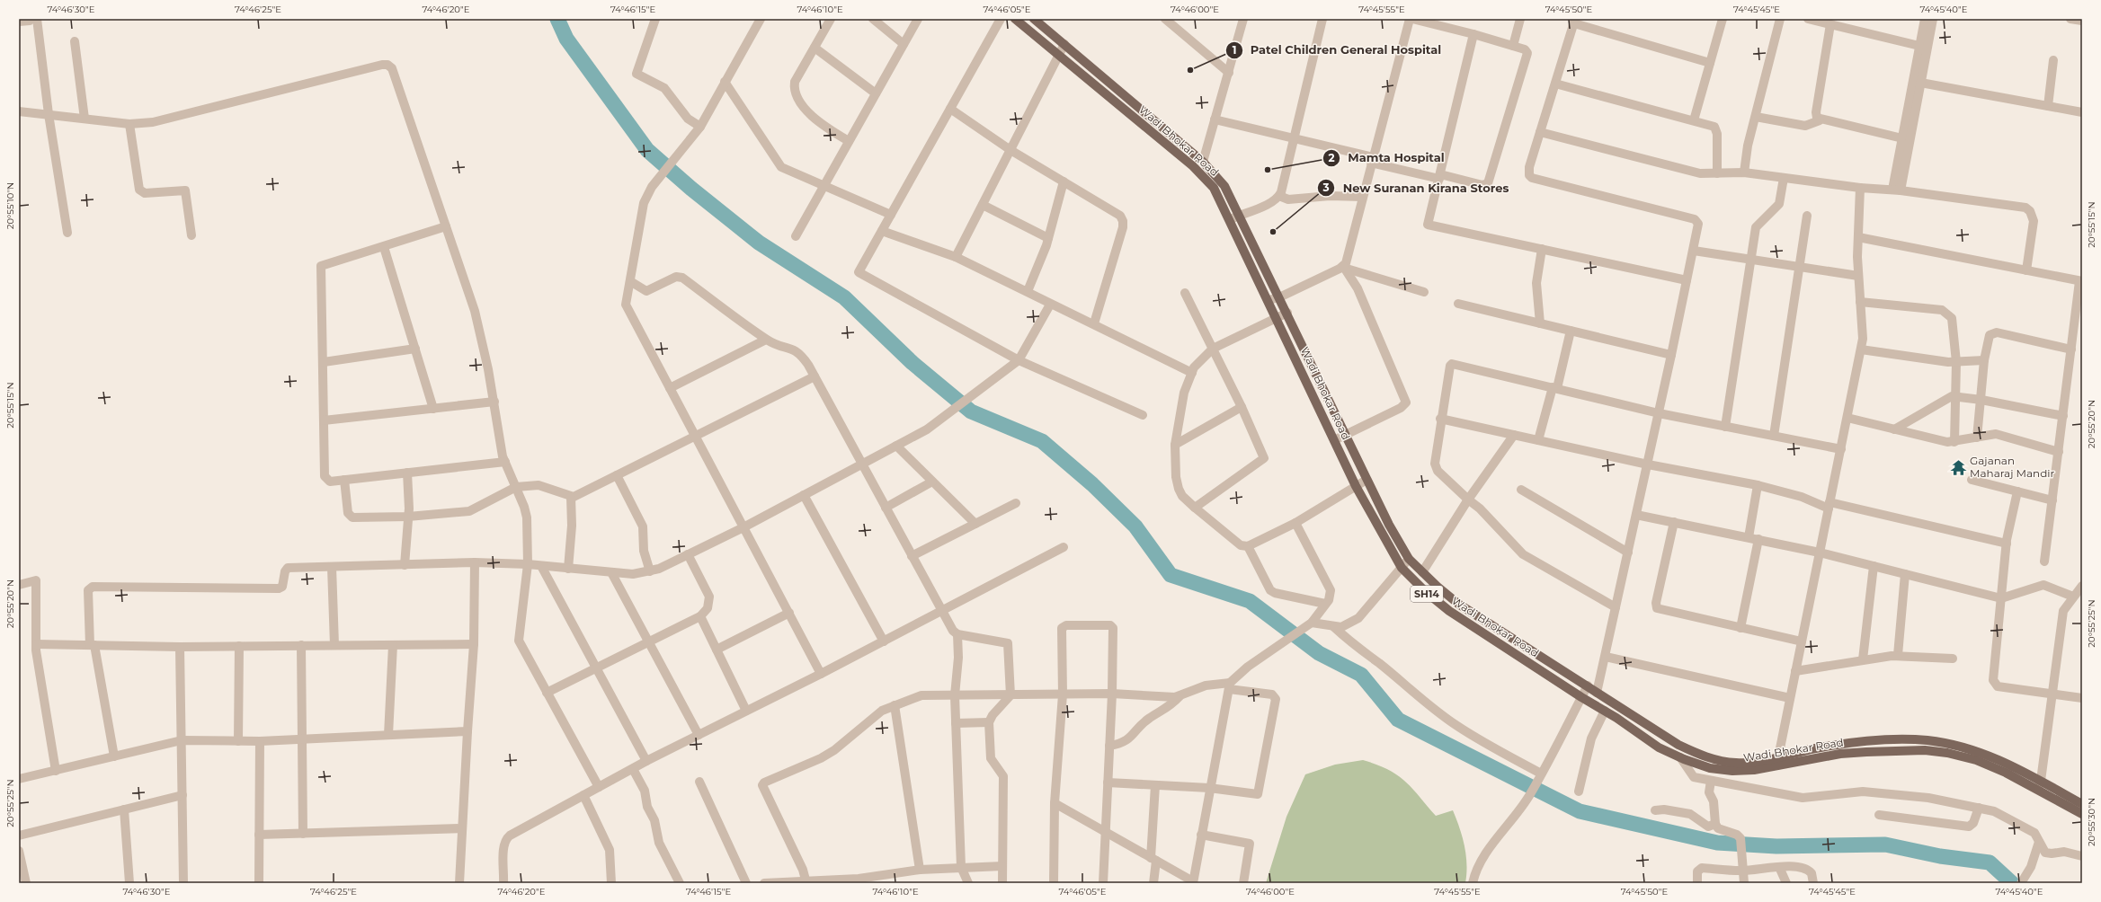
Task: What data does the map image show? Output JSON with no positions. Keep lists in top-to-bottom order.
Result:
{
  "streets": {
    "main road": ["Wadi Bhokar Road", "SH14"]
  },
  "places": {
    "other": ["Patel Children General Hospital", "Mamta Hospital", "New Suranan Kirana Stores"],
    "temple": ["Gajanan Maharaj Mandir"]
  },
  "coordinates": [
    "74°46'30\"E",
    "74°46'25\"E",
    "74°46'20\"E",
    "74°46'15\"E",
    "74°46'10\"E",
    "74°46'05\"E",
    "74°46'00\"E",
    "74°45'55\"E",
    "74°45'50\"E",
    "74°45'45\"E",
    "74°45'40\"E",
    "20°55'10\"N",
    "20°55'15\"N",
    "20°55'20\"N",
    "20°55'25\"N",
    "20°55'30\"N"
  ]
}
